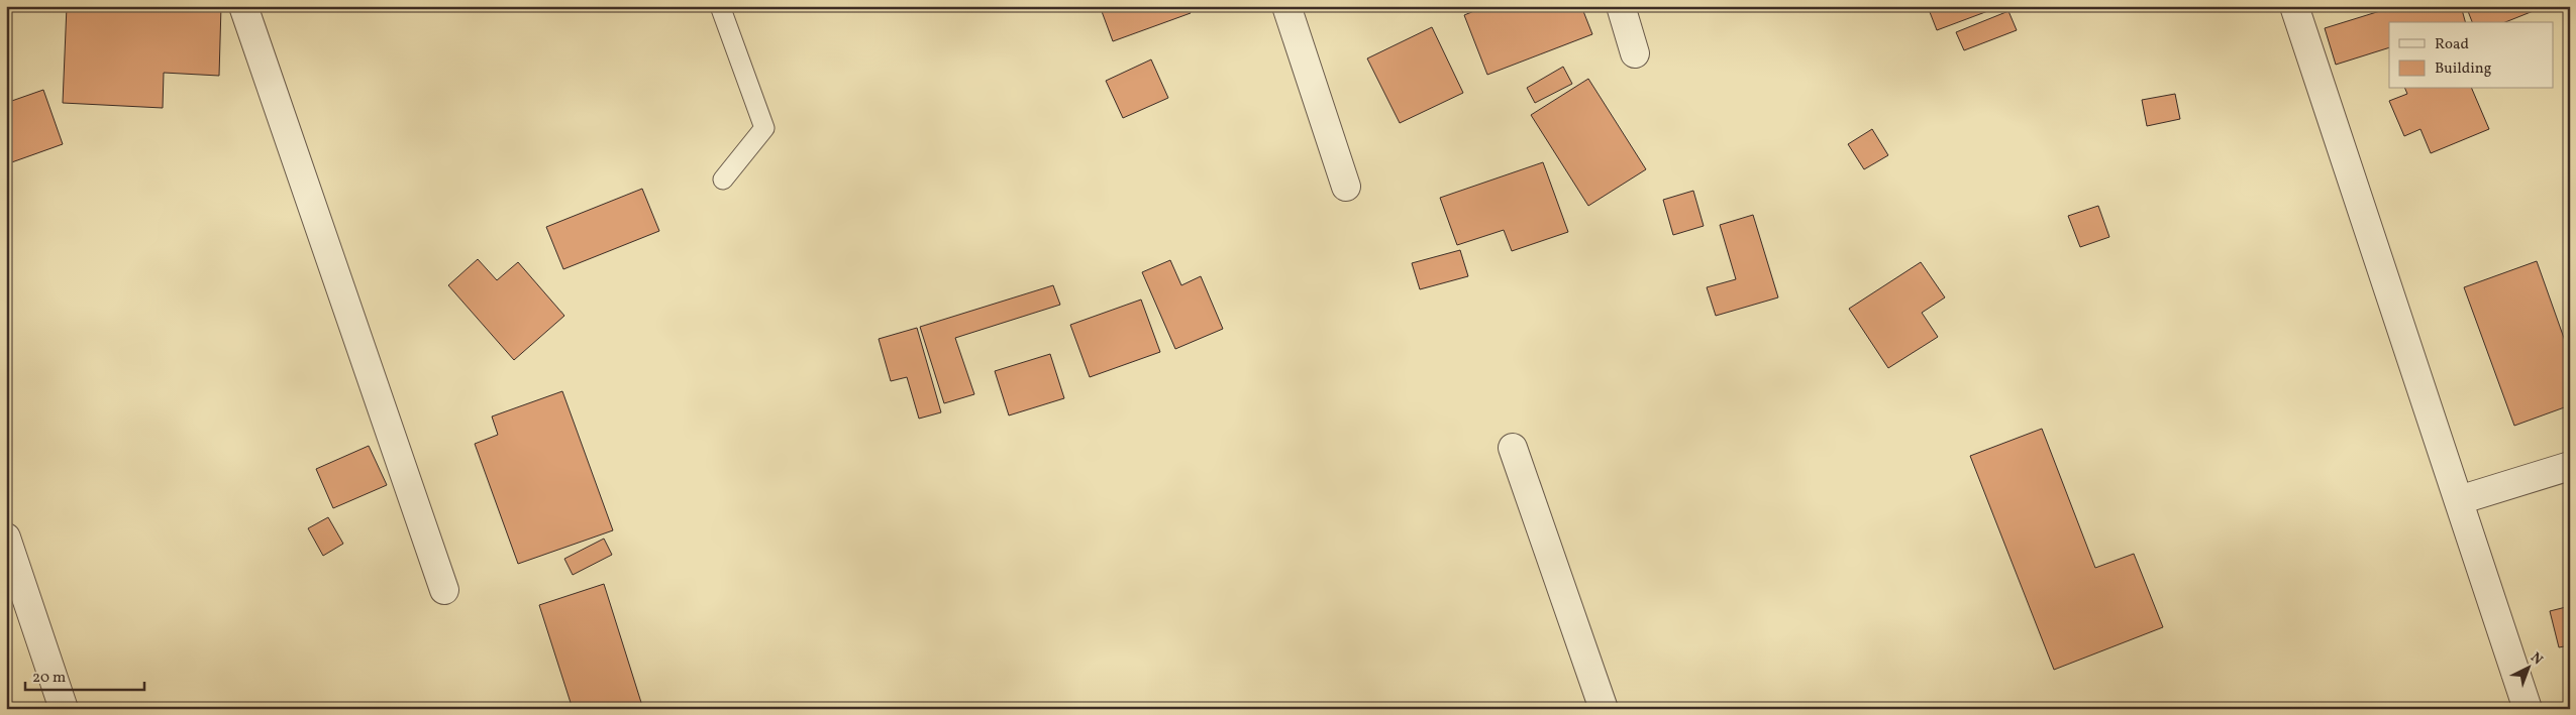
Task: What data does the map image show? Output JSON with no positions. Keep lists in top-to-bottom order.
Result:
{
  "legend": ["Road", "Building"],
  "scale_bar": "20 m",
  "north": "top right"
}
